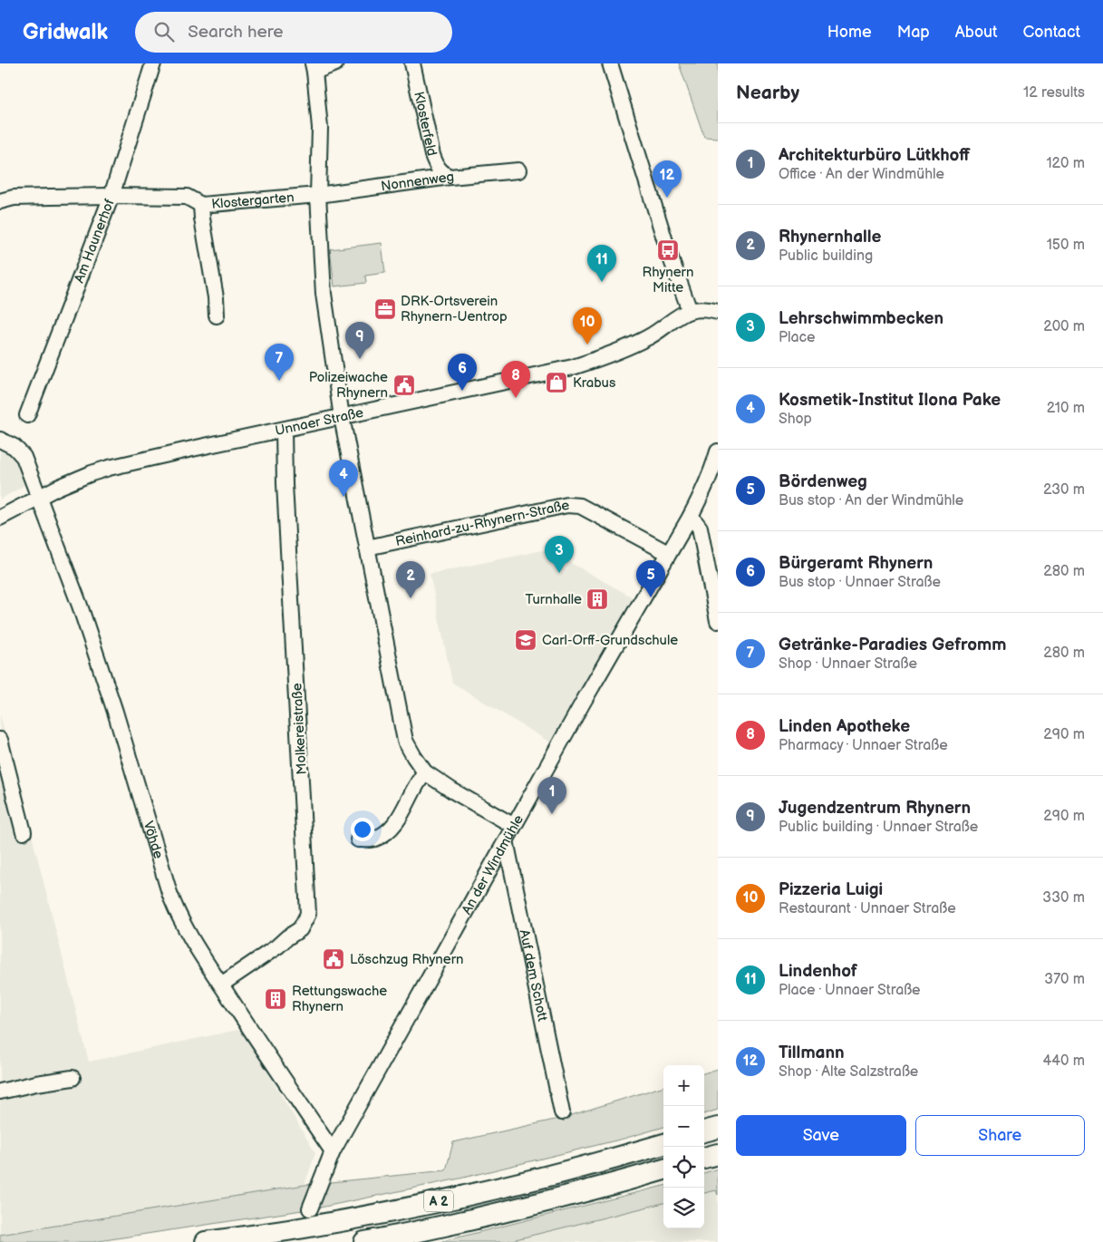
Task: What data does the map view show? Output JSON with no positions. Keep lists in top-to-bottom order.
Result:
{
  "streets": {
    "highway": ["A 2"],
    "street": [
      "Klosterfeld",
      "Nonnenweg",
      "Klostergarten",
      "Am Haunerhof",
      "Unnaer Straße",
      "Reinhard-zu-Rhynern-Straße",
      "Molkereistraße",
      "Vöhde",
      "An der Windmühle",
      "Auf dem Schott"
    ]
  },
  "crossings": [
    ["Klosterfeld", "Nonnenweg"],
    ["Nonnenweg", "Klostergarten"],
    ["Klostergarten", "Am Haunerhof"],
    ["Unnaer Straße", "Molkereistraße"],
    ["Unnaer Straße", "Vöhde"],
    ["Reinhard-zu-Rhynern-Straße", "An der Windmühle"],
    ["Molkereistraße", "Vöhde"],
    ["Vöhde", "An der Windmühle"],
    ["An der Windmühle", "Auf dem Schott"]
  ],
  "places": {
    "bus stop": ["Rhynern Mitte"],
    "office": ["DRK-Ortsverein Rhynern-Uentrop"],
    "shop": ["Krabus"],
    "public building": ["Polizeiwache Rhynern", "Löschzug Rhynern"],
    "building": ["Turnhalle", "Rettungswache Rhynern"],
    "school or university": ["Carl-Orff-Grundschule"]
  },
  "page": {
    "header": "Gridwalk",
    "search": "Search here",
    "nav": [
      "Home",
      "Map",
      "About",
      "Contact"
    ],
    "heading": ["Nearby", "12 results"],
    "list": [
      {
        "mark": "1",
        "name": "Architekturbüro Lütkhoff",
        "note": "Office · An der Windmühle",
        "value": "120 m"
      },
      {
        "mark": "2",
        "name": "Rhynernhalle",
        "note": "Public building",
        "value": "150 m"
      },
      {
        "mark": "3",
        "name": "Lehrschwimmbecken",
        "note": "Place",
        "value": "200 m"
      },
      {
        "mark": "4",
        "name": "Kosmetik-Institut Ilona Pake",
        "note": "Shop",
        "value": "210 m"
      },
      {
        "mark": "5",
        "name": "Bördenweg",
        "note": "Bus stop · An der Windmühle",
        "value": "230 m"
      },
      {
        "mark": "6",
        "name": "Bürgeramt Rhynern",
        "note": "Bus stop · Unnaer Straße",
        "value": "280 m"
      },
      {
        "mark": "7",
        "name": "Getränke-Paradies Gefromm",
        "note": "Shop · Unnaer Straße",
        "value": "280 m"
      },
      {
        "mark": "8",
        "name": "Linden Apotheke",
        "note": "Pharmacy · Unnaer Straße",
        "value": "290 m"
      },
      {
        "mark": "9",
        "name": "Jugendzentrum Rhynern",
        "note": "Public building · Unnaer Straße",
        "value": "290 m"
      },
      {
        "mark": "10",
        "name": "Pizzeria Luigi",
        "note": "Restaurant · Unnaer Straße",
        "value": "330 m"
      },
      {
        "mark": "11",
        "name": "Lindenhof",
        "note": "Place · Unnaer Straße",
        "value": "370 m"
      },
      {
        "mark": "12",
        "name": "Tillmann",
        "note": "Shop · Alte Salzstraße",
        "value": "440 m"
      }
    ],
    "pins": [
      "12",
      "11",
      "10",
      "9",
      "7",
      "6",
      "8",
      "4",
      "3",
      "5",
      "2",
      "1"
    ],
    "map_buttons": ["+", "−"],
    "buttons": ["Save", "Share"]
  }
}
